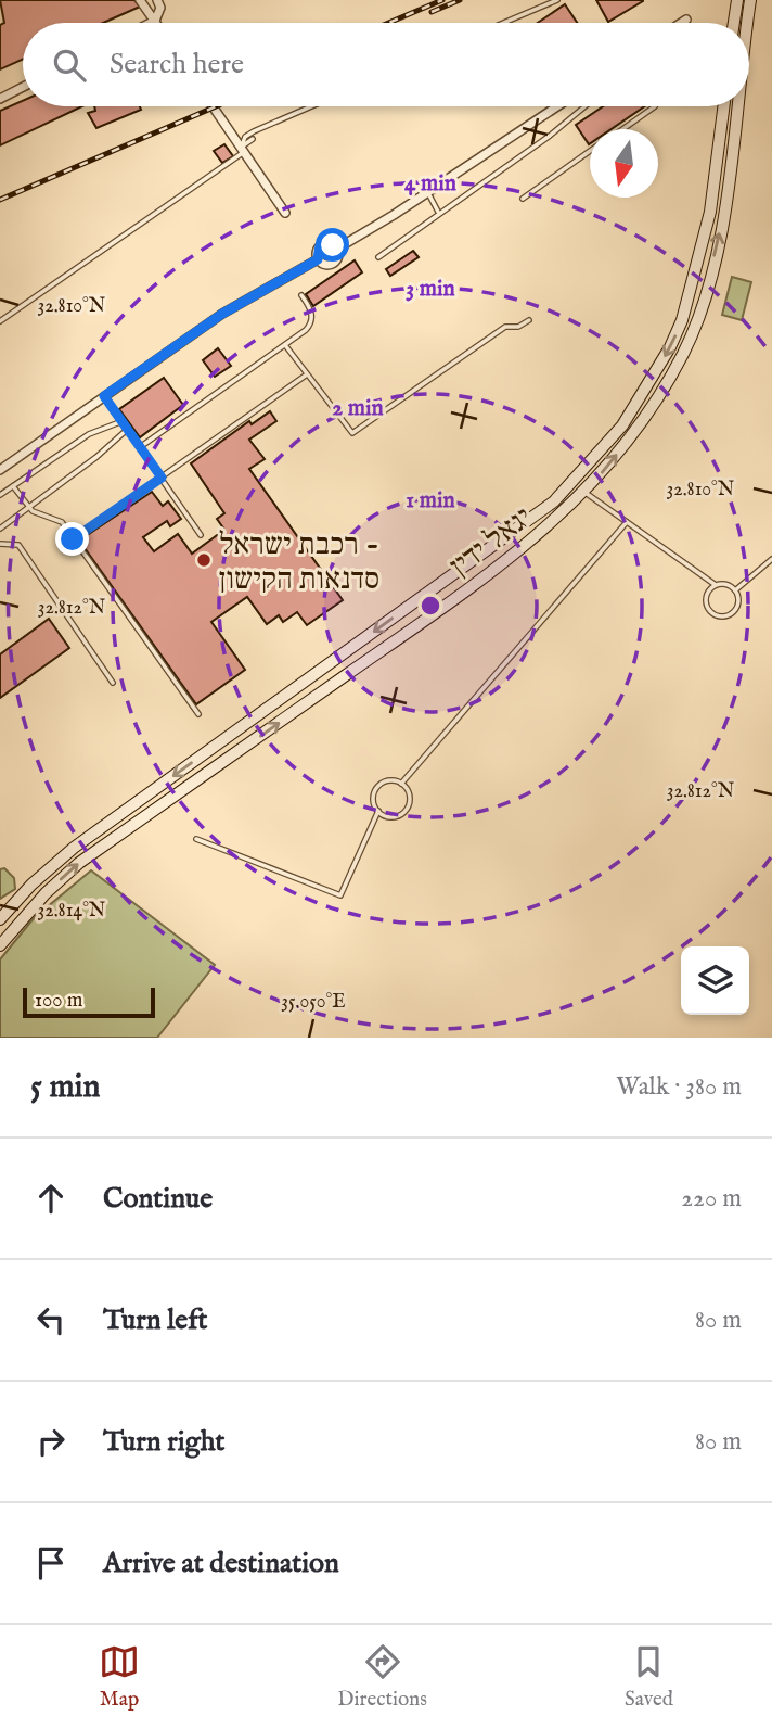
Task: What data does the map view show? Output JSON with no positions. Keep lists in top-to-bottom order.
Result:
{
  "streets": {
    "main road": ["יגאל ידין"]
  },
  "places": ["רכבת ישראל - סדנאות הקישון"],
  "scale_bar": "100 m",
  "north": "bottom",
  "page": {
    "search": "Search here",
    "scale": "100 m",
    "heading": ["5 min", "Walk · 380 m"],
    "list": [
      ["Continue", "220 m"],
      ["Turn left", "80 m"],
      ["Turn right", "80 m"],
      "Arrive at destination"
    ],
    "nav": ["Map", "Directions", "Saved"]
  },
  "coordinates": [
    "32.810°N",
    "32.812°N",
    "32.814°N",
    "35.050°E"
  ],
  "rings": [
    "4 min",
    "3 min",
    "2 min",
    "1 min"
  ]
}
